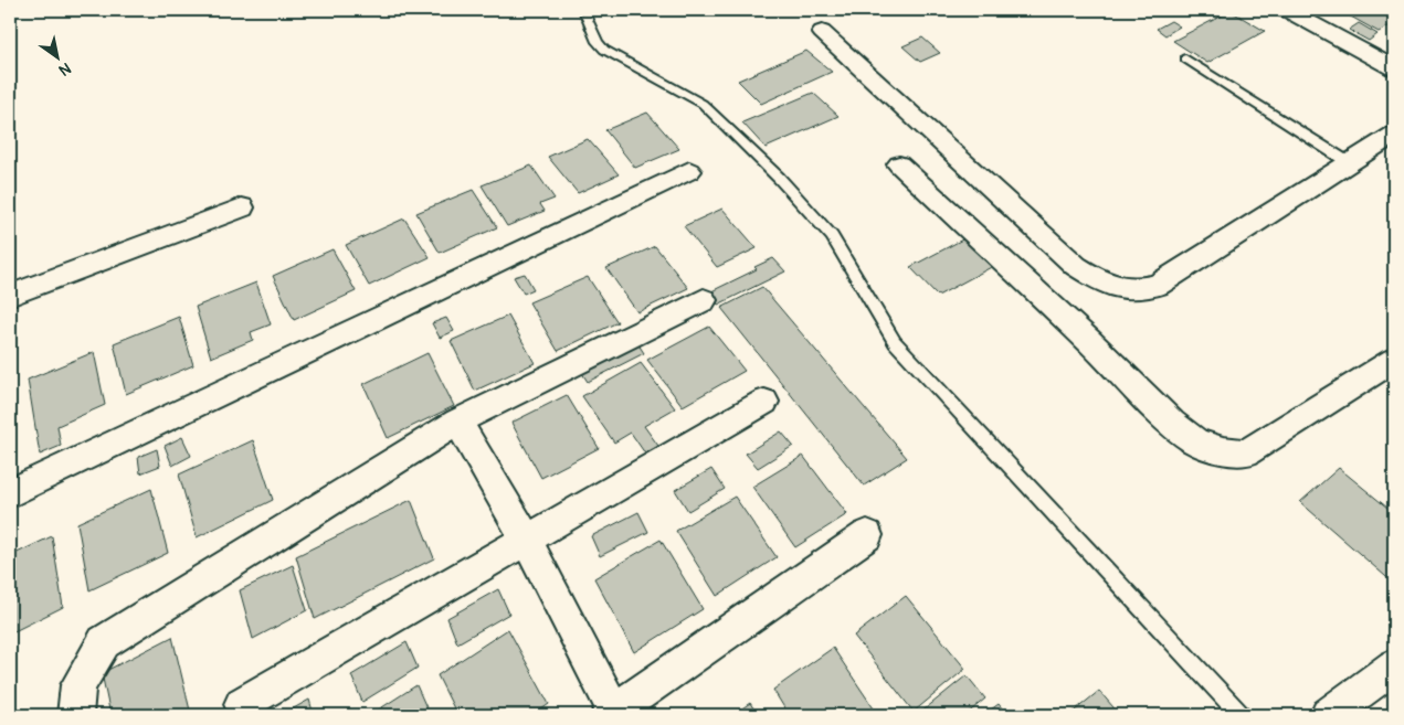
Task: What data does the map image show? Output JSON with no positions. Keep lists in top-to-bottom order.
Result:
{
  "north": "bottom right"
}
